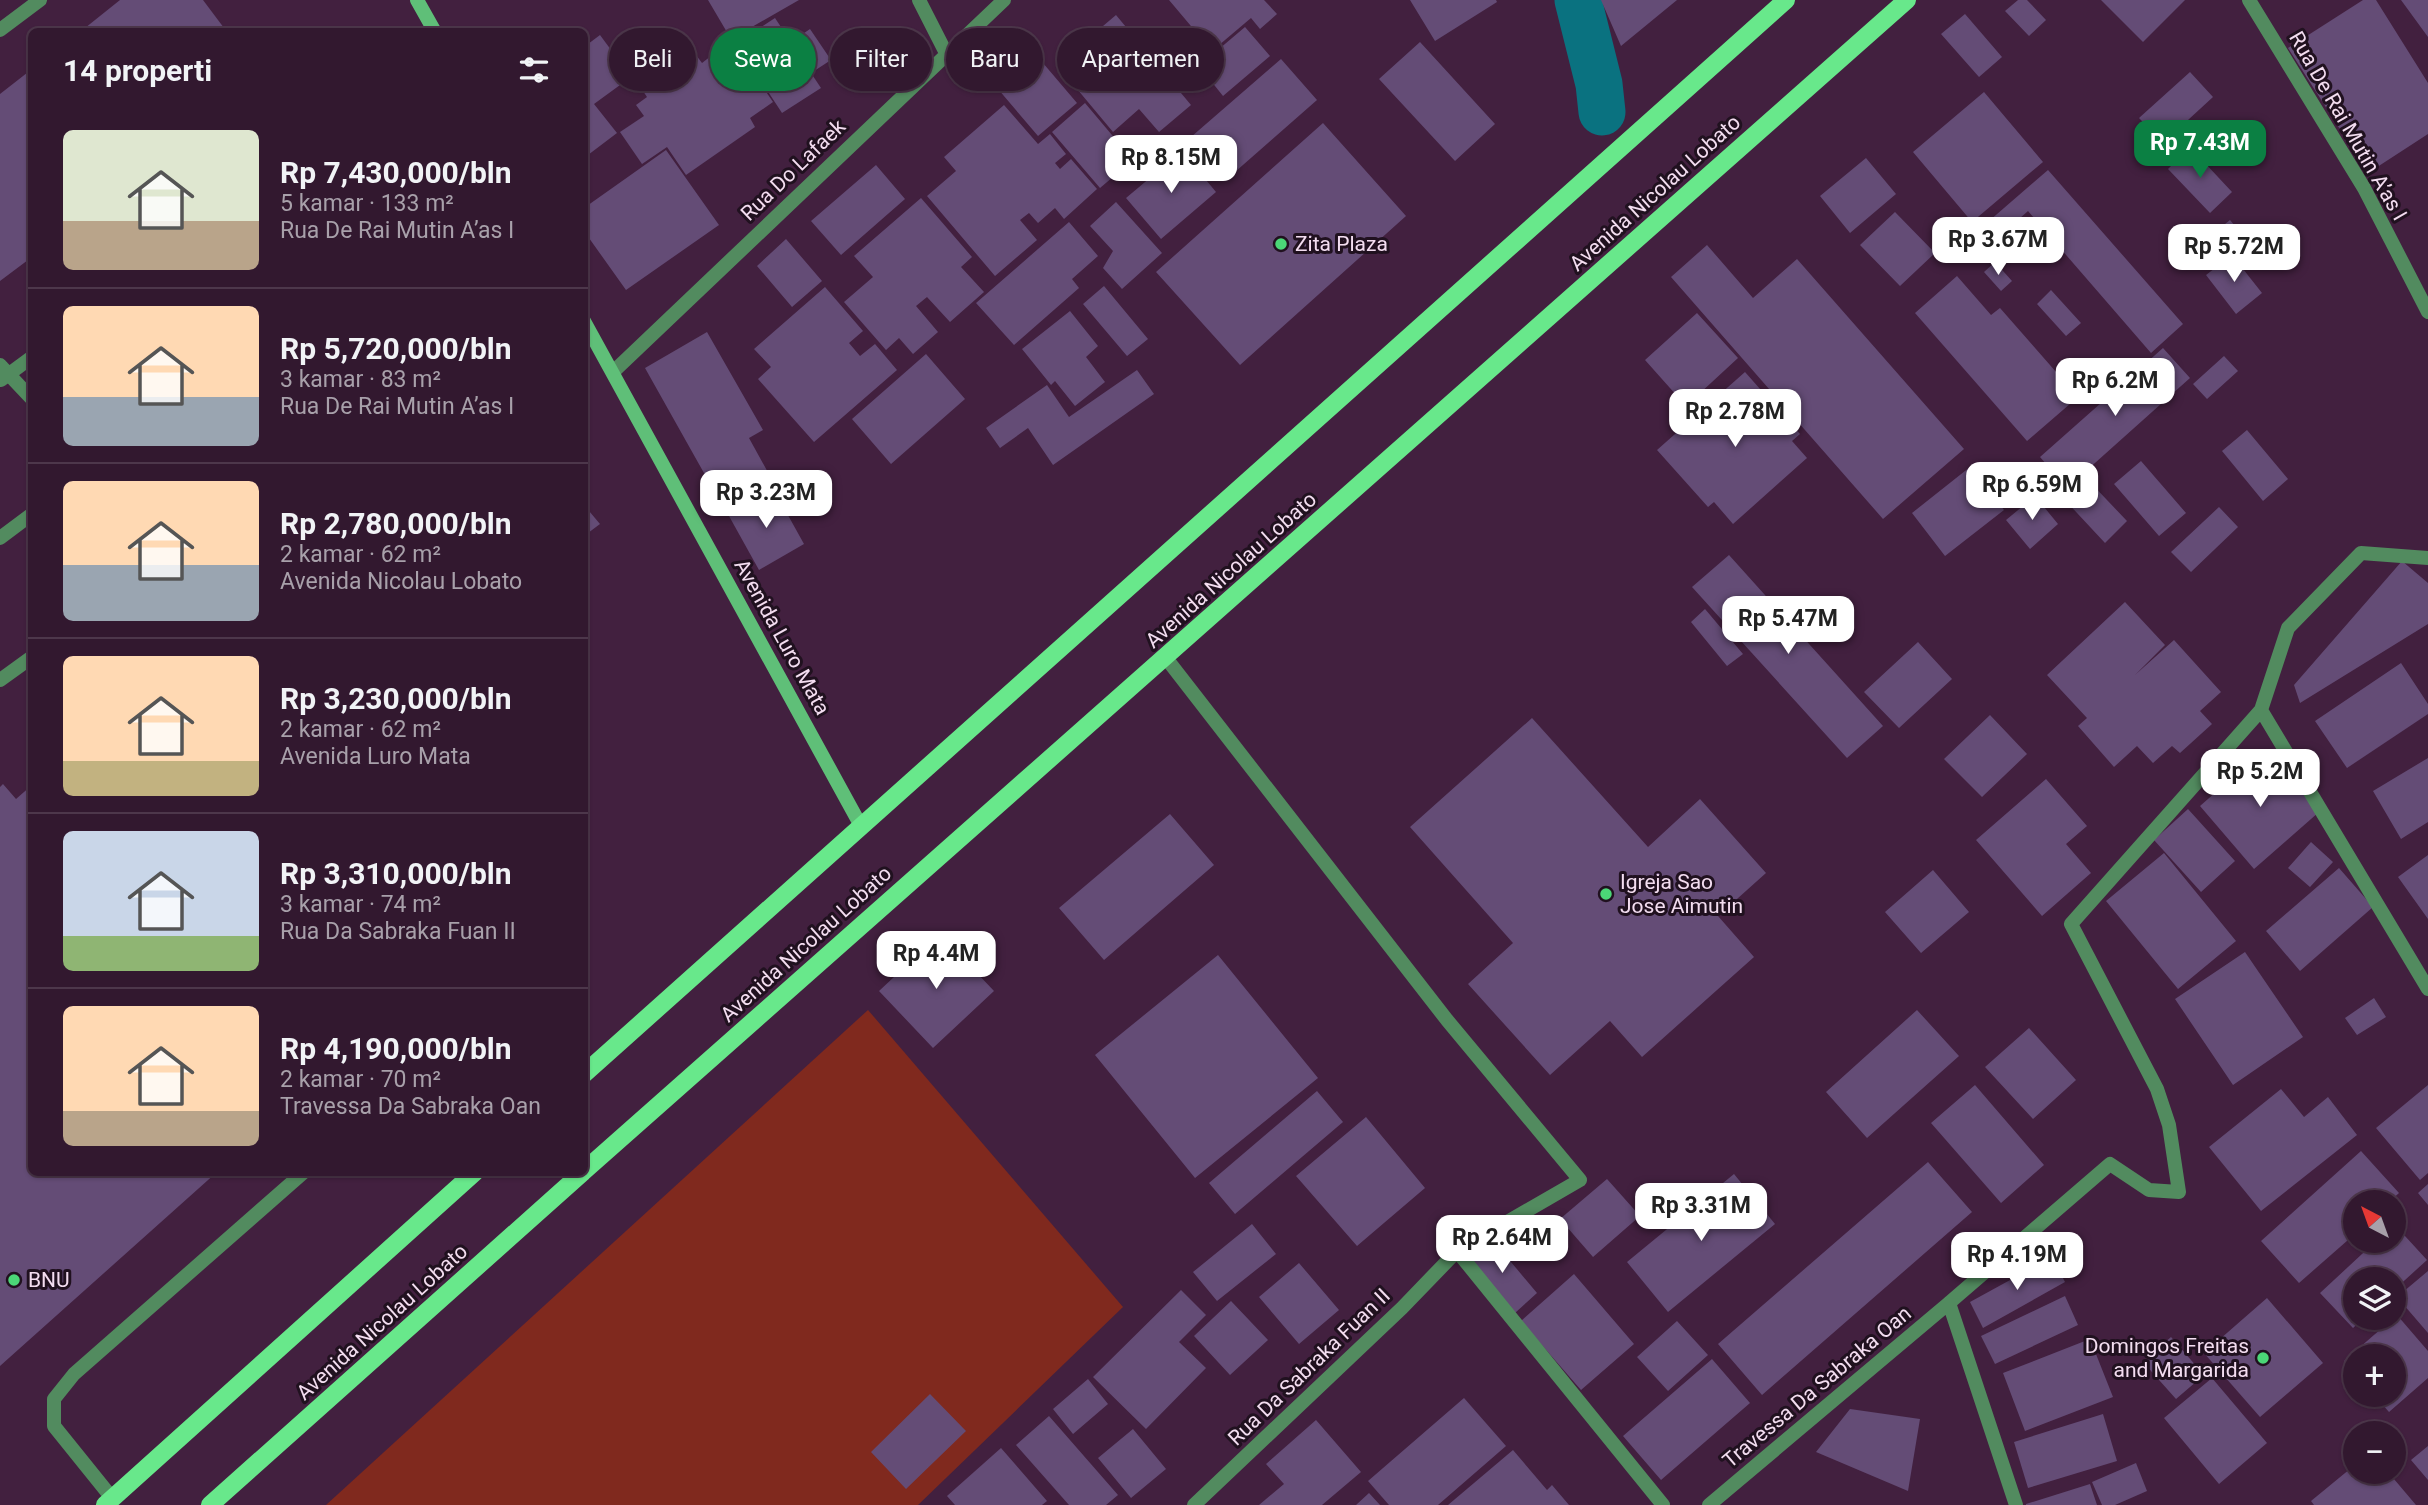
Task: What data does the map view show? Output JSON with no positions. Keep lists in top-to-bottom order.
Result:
{
  "streets": {
    "main road": ["Avenida Nicolau Lobato", "Avenida Luro Mata"],
    "street": [
      "Rua De Rai Mutin A’as I",
      "Rua Do Lafaek",
      "Rua Da Sabraka Fuan II",
      "Travessa Da Sabraka Oan"
    ]
  },
  "crossings": [
    ["Rua Do Lafaek", "Avenida Luro Mata"],
    ["Avenida Nicolau Lobato", "Rua Da Sabraka Fuan II"]
  ],
  "places": [
    "Zita Plaza",
    "Igreja Sao Jose Aimutin",
    "BNU",
    "Domingos Freitas and Margarida"
  ],
  "north": "top left",
  "page": {
    "chip": [
      "Beli",
      "Sewa",
      "Filter",
      "Baru",
      "Apartemen"
    ],
    "heading": "14 properti",
    "list": [
      {
        "name": "Rp 7,430,000/bln",
        "note": "5 kamar · 133 m² · Rua De Rai Mutin A’as I"
      },
      {
        "name": "Rp 5,720,000/bln",
        "note": "3 kamar · 83 m² · Rua De Rai Mutin A’as I"
      },
      {
        "name": "Rp 2,780,000/bln",
        "note": "2 kamar · 62 m² · Avenida Nicolau Lobato"
      },
      {
        "name": "Rp 3,230,000/bln",
        "note": "2 kamar · 62 m² · Avenida Luro Mata"
      },
      {
        "name": "Rp 3,310,000/bln",
        "note": "3 kamar · 74 m² · Rua Da Sabraka Fuan II"
      },
      {
        "name": "Rp 4,190,000/bln",
        "note": "2 kamar · 70 m² · Travessa Da Sabraka Oan"
      }
    ],
    "price": [
      "Rp 7.43M",
      "Rp 8.15M",
      "Rp 3.67M",
      "Rp 5.72M",
      "Rp 6.2M",
      "Rp 2.78M",
      "Rp 6.59M",
      "Rp 3.23M",
      "Rp 5.47M",
      "Rp 5.2M",
      "Rp 4.4M",
      "Rp 3.31M",
      "Rp 2.64M",
      "Rp 4.19M"
    ],
    "map_buttons": ["+", "−"]
  }
}
